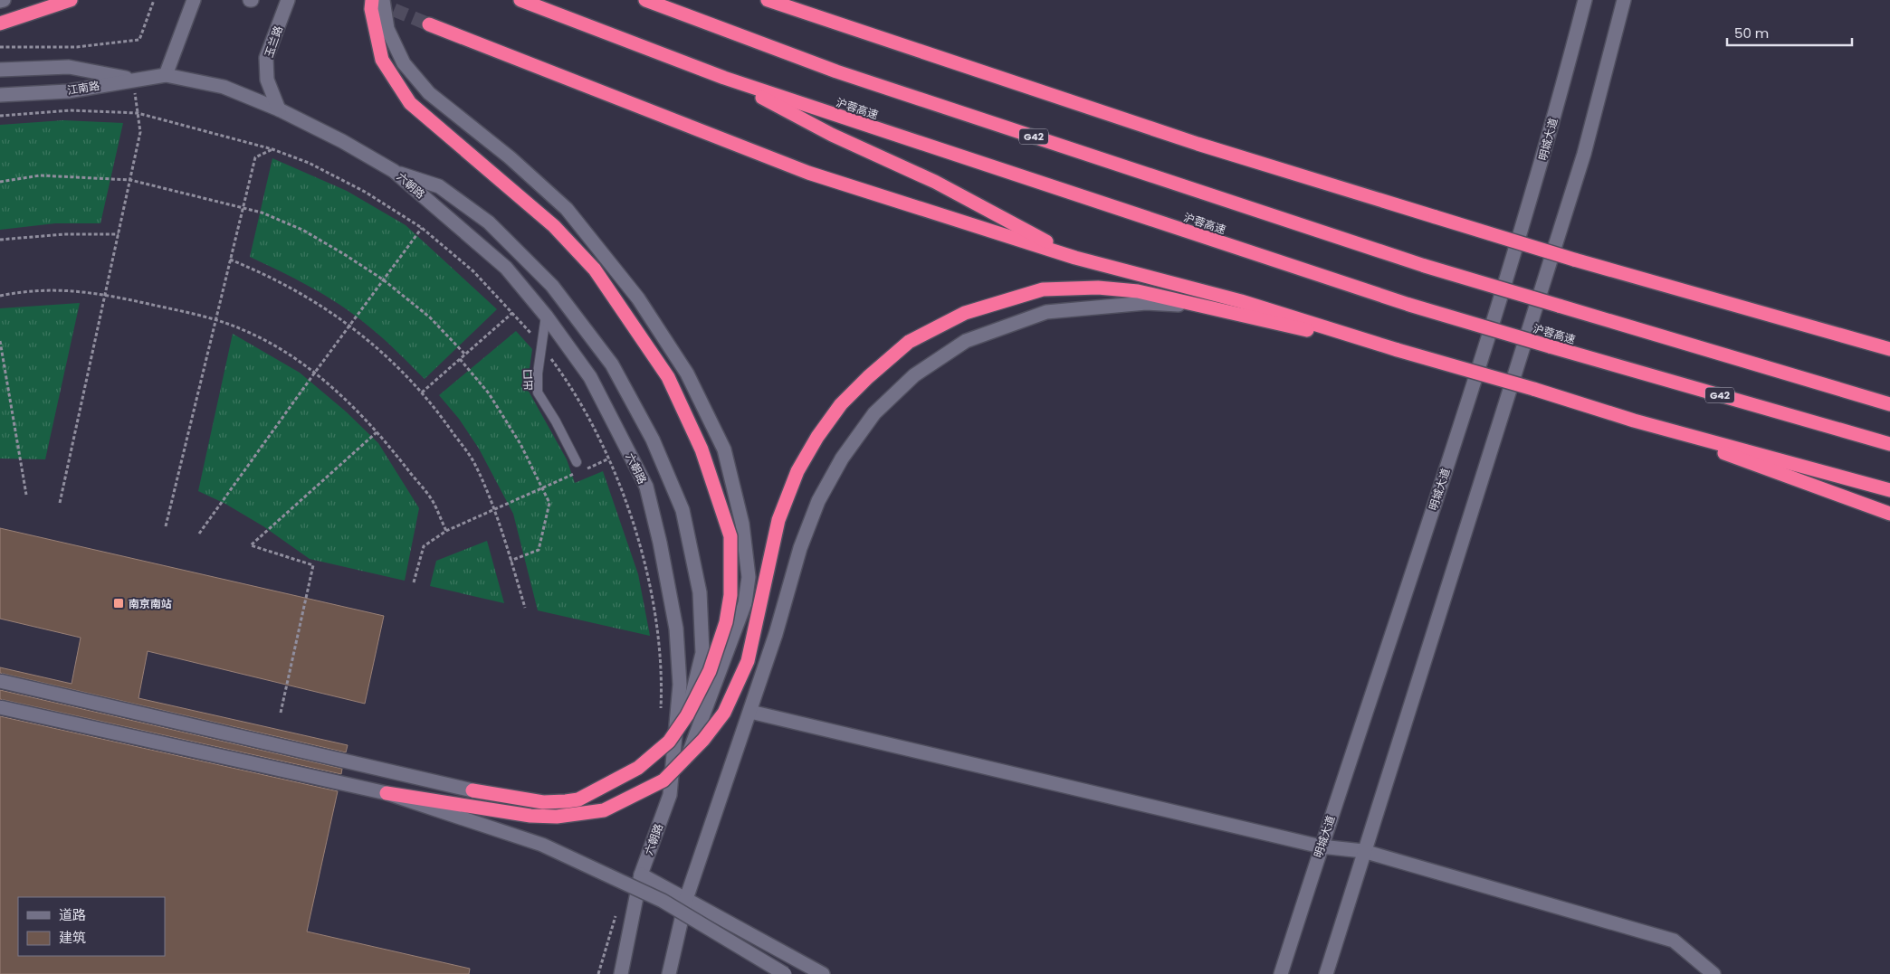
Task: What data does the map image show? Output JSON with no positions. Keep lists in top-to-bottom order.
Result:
{
  "streets": {
    "highway": ["沪蓉高速", "G42"],
    "street": [
      "玉兰路",
      "江南路",
      "明城大道",
      "六朝路"
    ],
    "lane": ["出口"]
  },
  "crossings": [
    ["玉兰路", "六朝路"],
    ["江南路", "六朝路"],
    ["六朝路", "出口"]
  ],
  "places": {
    "transit": ["南京南站"]
  },
  "legend": ["道路", "建筑"],
  "scale_bar": "50 m"
}
